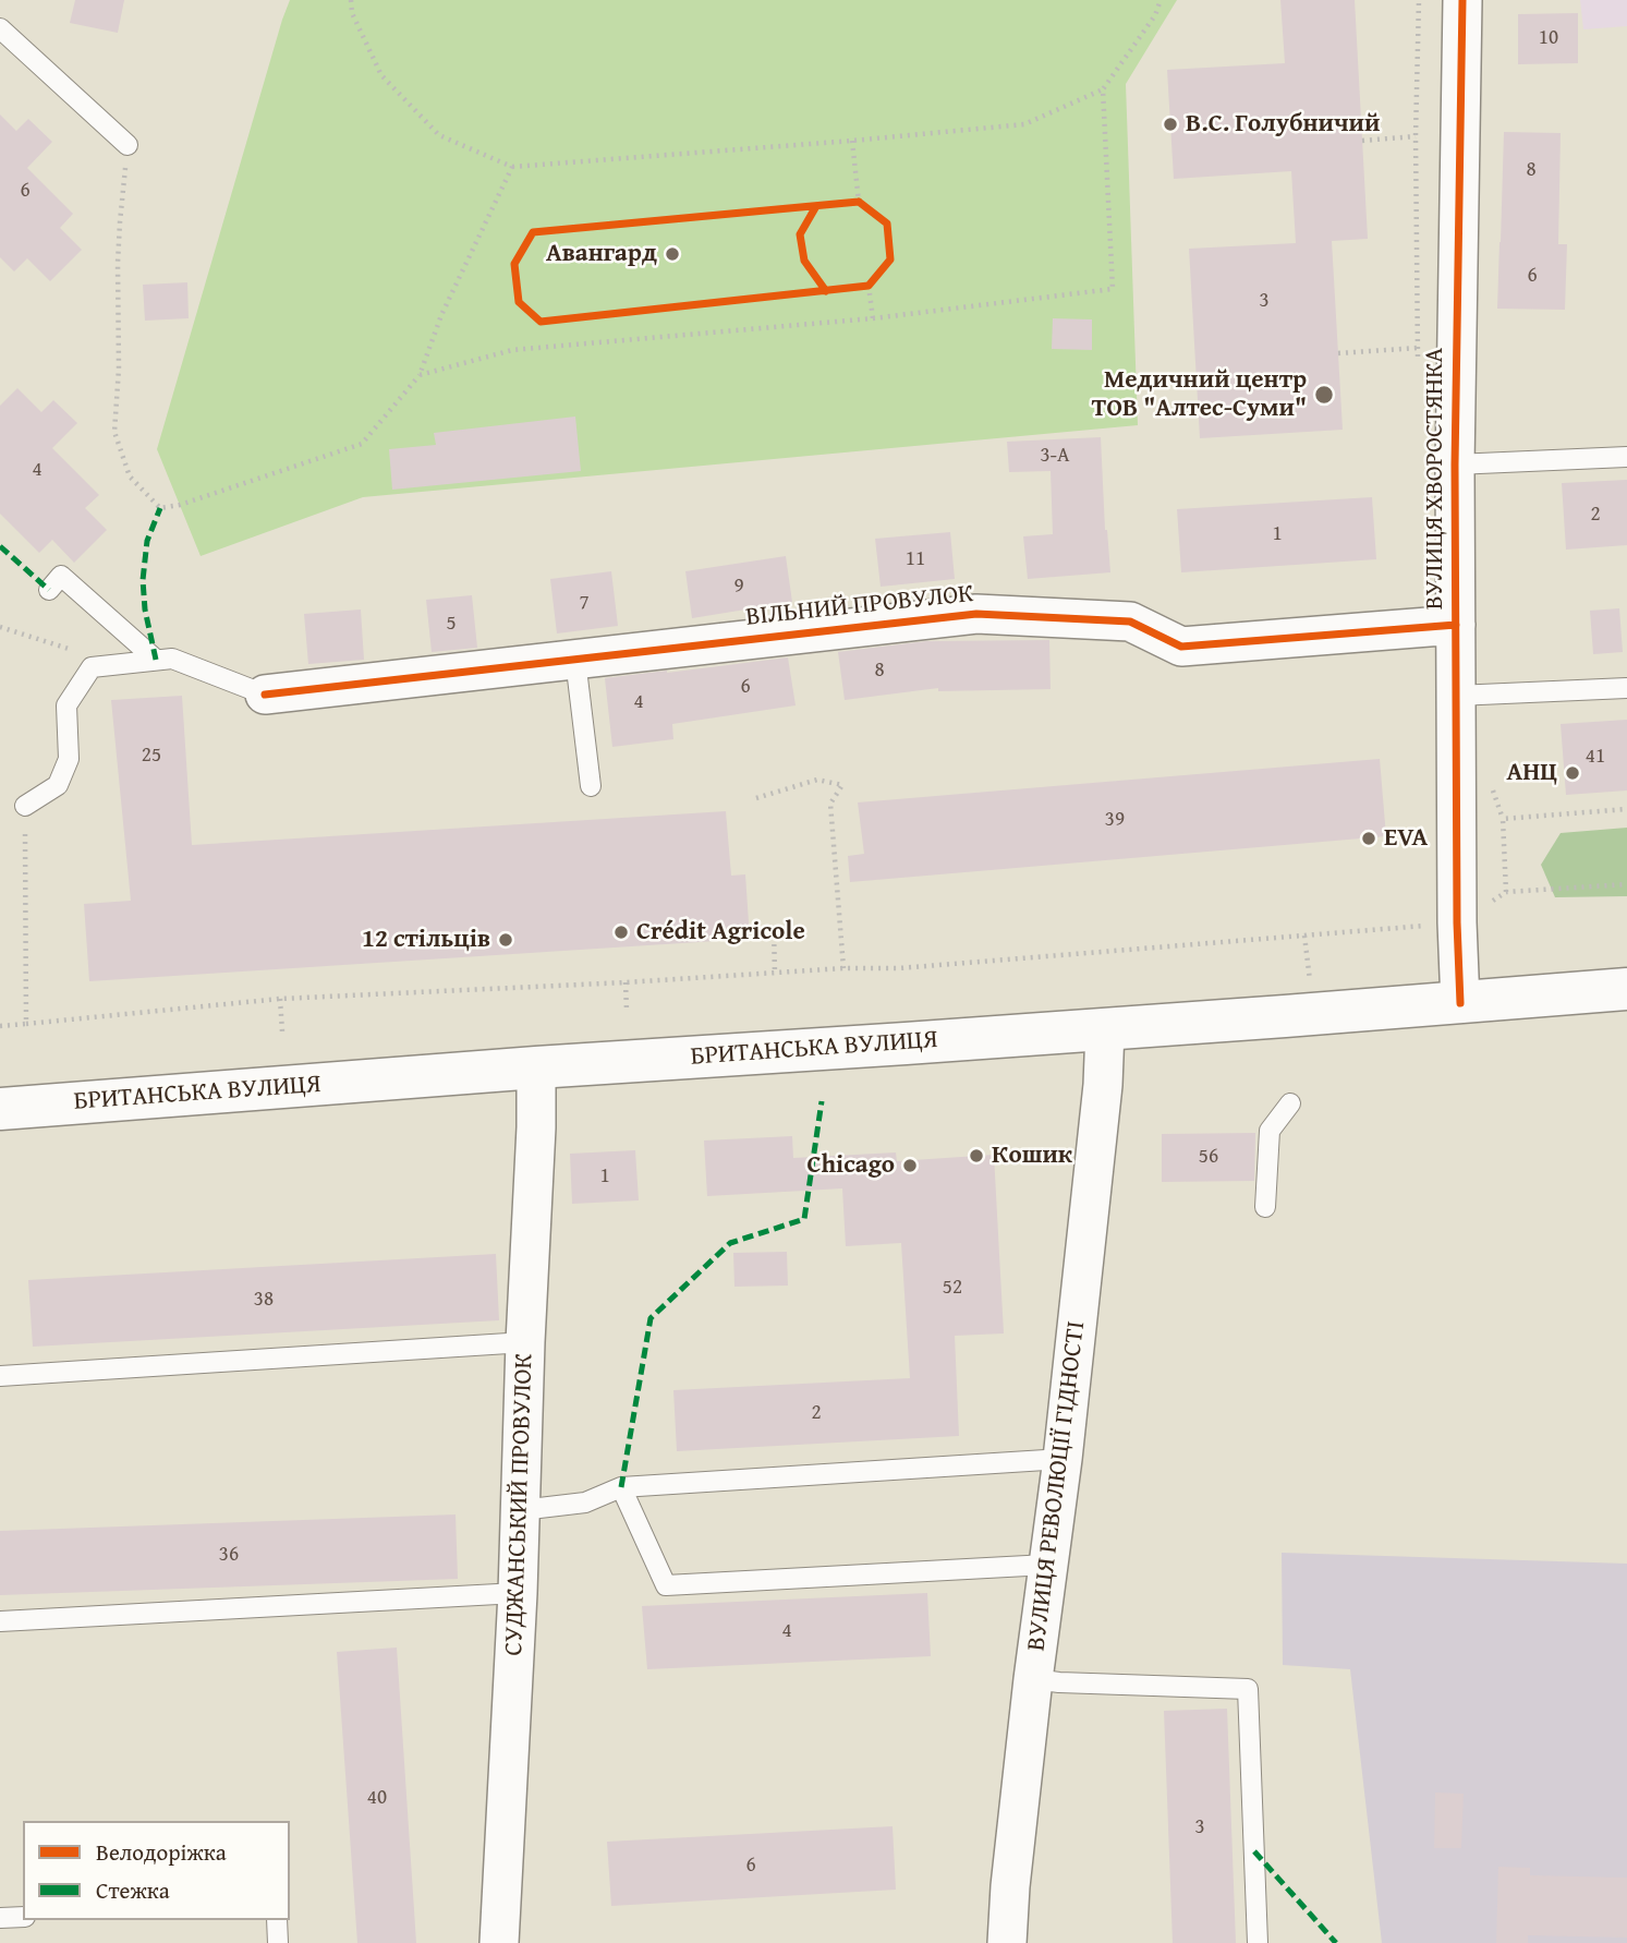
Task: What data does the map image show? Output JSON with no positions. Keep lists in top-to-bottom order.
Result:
{
  "streets": {
    "main road": ["БРИТАНСЬКА ВУЛИЦЯ"],
    "street": [
      "ВУЛИЦЯ ХВОРОСТЯНКА",
      "ВІЛЬНИЙ ПРОВУЛОК",
      "ВУЛИЦЯ РЕВОЛЮЦІЇ ГІДНОСТІ",
      "СУДЖАНСЬКИЙ ПРОВУЛОК"
    ]
  },
  "crossings": [
    ["ВУЛИЦЯ ХВОРОСТЯНКА", "ВІЛЬНИЙ ПРОВУЛОК"],
    ["ВУЛИЦЯ ХВОРОСТЯНКА", "БРИТАНСЬКА ВУЛИЦЯ"],
    ["БРИТАНСЬКА ВУЛИЦЯ", "ВУЛИЦЯ РЕВОЛЮЦІЇ ГІДНОСТІ"],
    ["БРИТАНСЬКА ВУЛИЦЯ", "СУДЖАНСЬКИЙ ПРОВУЛОК"]
  ],
  "places": [
    "В.С. Голубничий",
    "Авангард",
    "Медичний центр ТОВ \"Алтес-Суми\"",
    "АНЦ",
    "EVA",
    "Crédit Agricole",
    "12 стільців",
    "Кошик",
    "Chicago"
  ],
  "house_numbers": [
    "10",
    "8",
    "6",
    "6",
    "3",
    "3-А",
    "4",
    "2",
    "1",
    "11",
    "9",
    "7",
    "5",
    "8",
    "6",
    "4",
    "25",
    "41",
    "39",
    "56",
    "1",
    "52",
    "38",
    "2",
    "36",
    "4",
    "40",
    "3",
    "6"
  ],
  "legend": ["Велодоріжка", "Стежка"]
}
